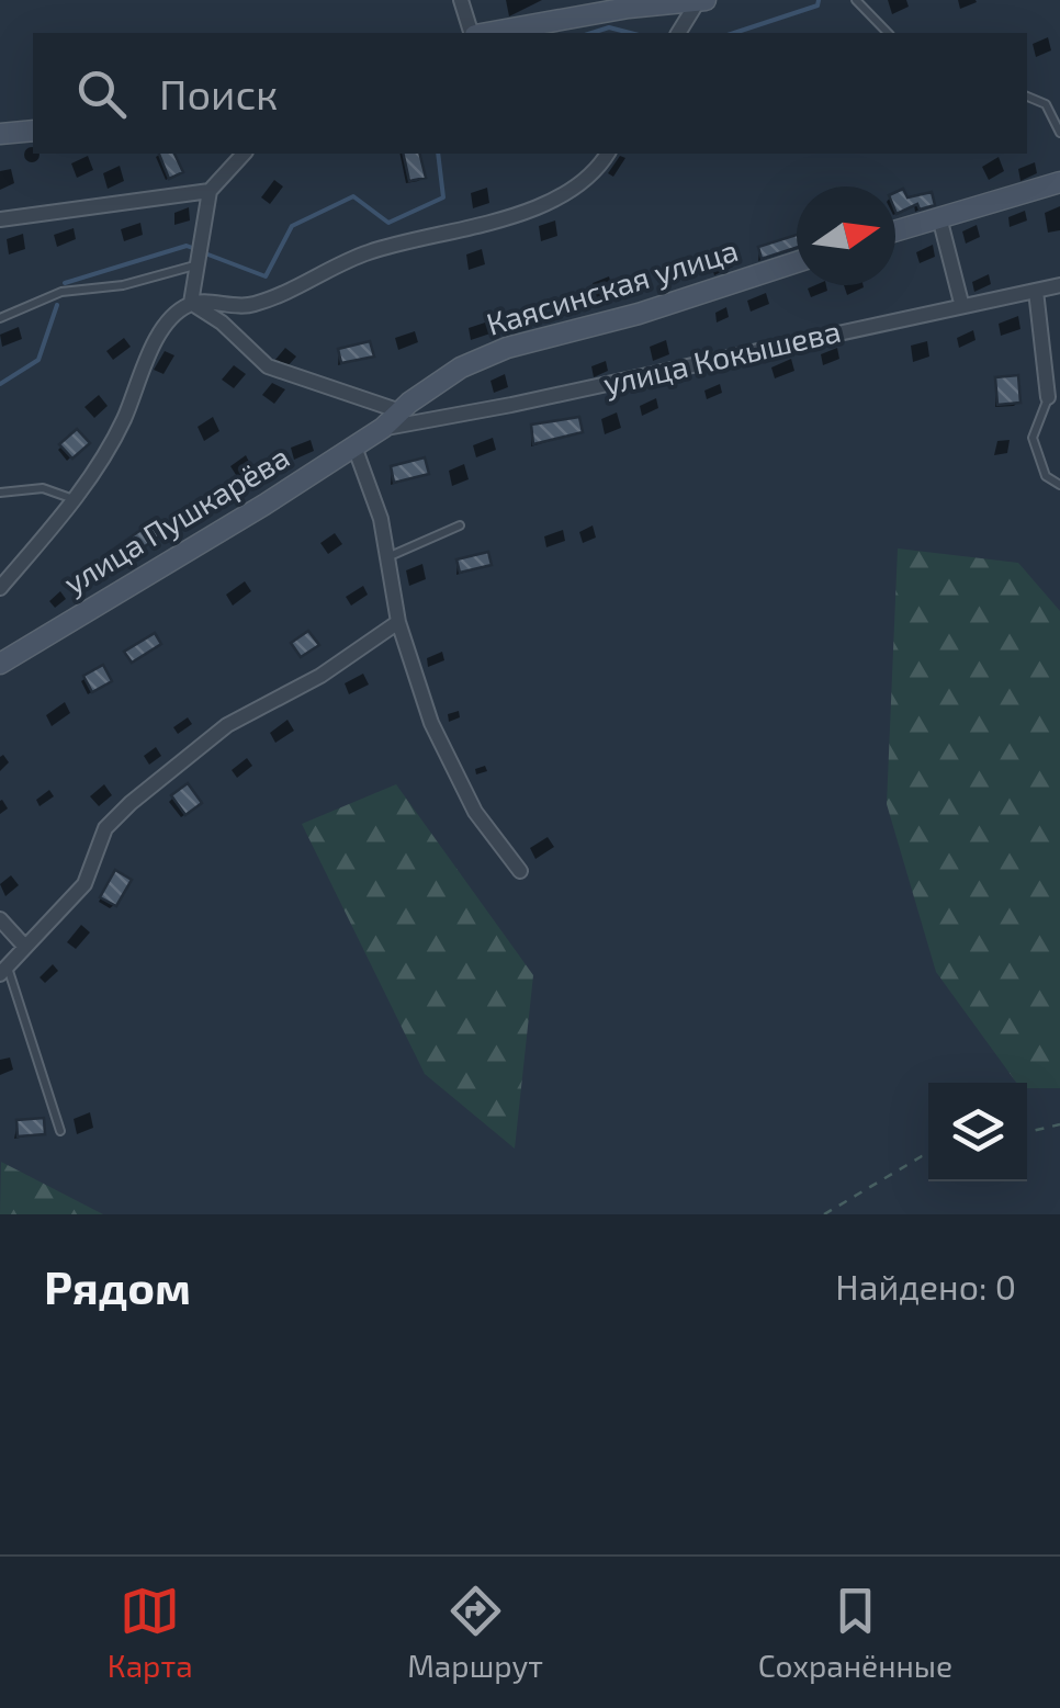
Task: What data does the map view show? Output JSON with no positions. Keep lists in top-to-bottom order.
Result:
{
  "streets": {
    "street": ["Каясинская улица", "улица Кокышева", "улица Пушкарёва"]
  },
  "crossings": [
    ["Каясинская улица", "улица Кокышева"],
    ["Каясинская улица", "улица Пушкарёва"],
    ["улица Кокышева", "улица Пушкарёва"]
  ],
  "north": "right",
  "page": {
    "search": "Поиск",
    "heading": ["Рядом", "Найдено: 0"],
    "nav": ["Карта", "Маршрут", "Сохранённые"]
  }
}
